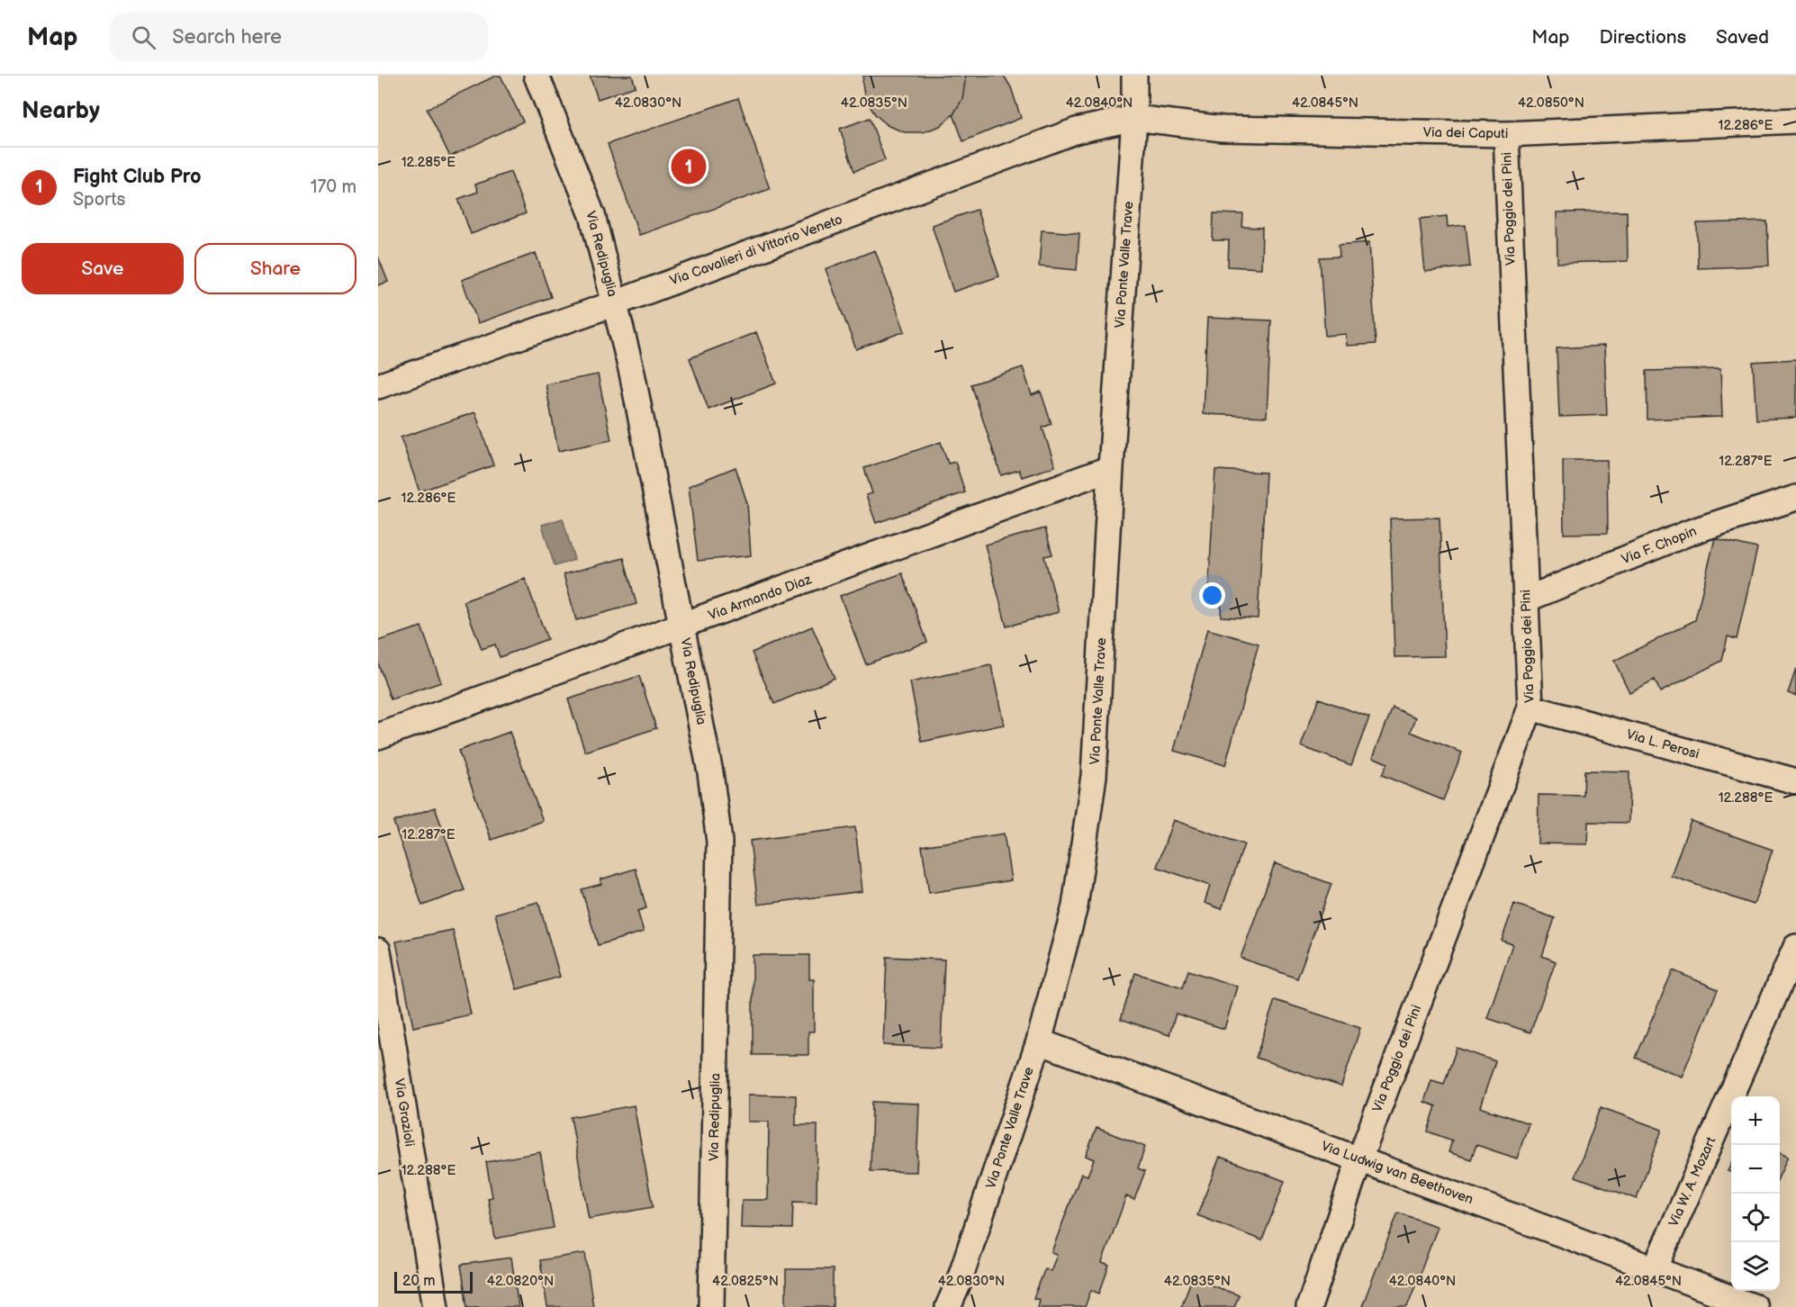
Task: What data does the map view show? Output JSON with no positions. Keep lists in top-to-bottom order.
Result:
{
  "streets": {
    "street": [
      "Via dei Caputi",
      "Via Poggio dei Pini",
      "Via Cavalieri di Vittorio Veneto",
      "Via Redipuglia",
      "Via Ponte Valle Trave",
      "Via F. Chopin",
      "Via Armando Diaz",
      "Via L. Perosi",
      "Via Grazioli",
      "Via Ludwig van Beethoven",
      "Via W. A. Mozart"
    ]
  },
  "crossings": [
    ["Via dei Caputi", "Via Poggio dei Pini"],
    ["Via dei Caputi", "Via Cavalieri di Vittorio Veneto"],
    ["Via dei Caputi", "Via Ponte Valle Trave"],
    ["Via Poggio dei Pini", "Via F. Chopin"],
    ["Via Poggio dei Pini", "Via L. Perosi"],
    ["Via Poggio dei Pini", "Via Ludwig van Beethoven"],
    ["Via Cavalieri di Vittorio Veneto", "Via Redipuglia"],
    ["Via Cavalieri di Vittorio Veneto", "Via Ponte Valle Trave"],
    ["Via Redipuglia", "Via Armando Diaz"],
    ["Via Ponte Valle Trave", "Via Armando Diaz"],
    ["Via Ponte Valle Trave", "Via Ludwig van Beethoven"],
    ["Via Ludwig van Beethoven", "Via W. A. Mozart"]
  ],
  "scale_bar": "20 m",
  "page": {
    "header": "Map",
    "search": "Search here",
    "nav": ["Map", "Directions", "Saved"],
    "heading": "Nearby",
    "list": [
      {
        "mark": "1",
        "name": "Fight Club Pro",
        "note": "Sports",
        "value": "170 m"
      }
    ],
    "pins": "1",
    "buttons": ["Save", "Share"],
    "map_buttons": ["+", "−"],
    "scale": "20 m"
  },
  "coordinates": [
    "42.0830°N",
    "42.0835°N",
    "42.0840°N",
    "42.0845°N",
    "42.0850°N",
    "12.286°E",
    "12.285°E",
    "12.287°E",
    "12.288°E",
    "42.0820°N",
    "42.0825°N"
  ]
}
